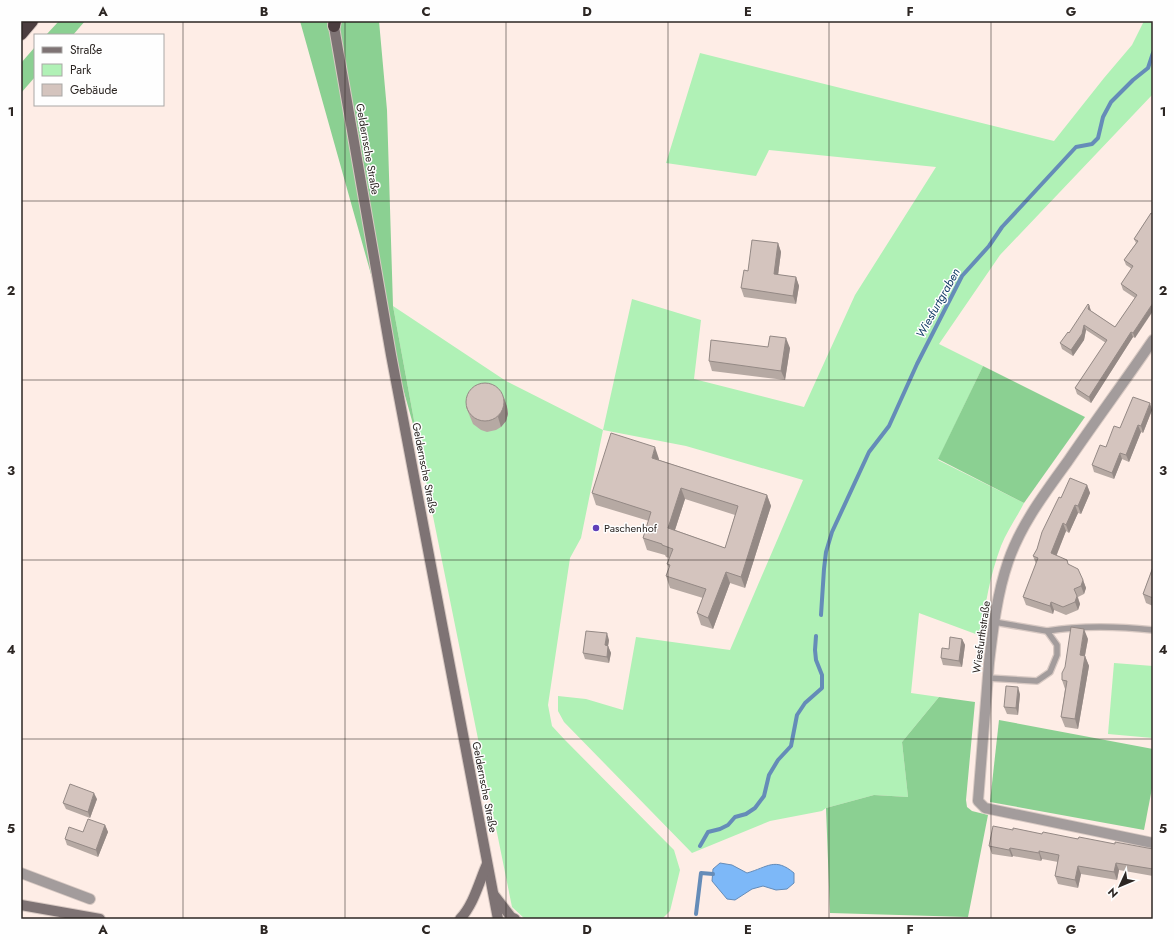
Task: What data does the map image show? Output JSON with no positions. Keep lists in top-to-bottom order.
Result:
{
  "streets": {
    "main road": ["Geldernsche Straße"],
    "street": ["Wiesfurthstraße"]
  },
  "water": ["Wiesfurtgraben"],
  "places": ["Paschenhof"],
  "legend": ["Straße", "Park", "Gebäude"],
  "north": "bottom left",
  "grid": {
    "columns": [
      "A",
      "B",
      "C",
      "D",
      "E",
      "F",
      "G"
    ],
    "rows": [
      "1",
      "2",
      "3",
      "4",
      "5"
    ]
  }
}
